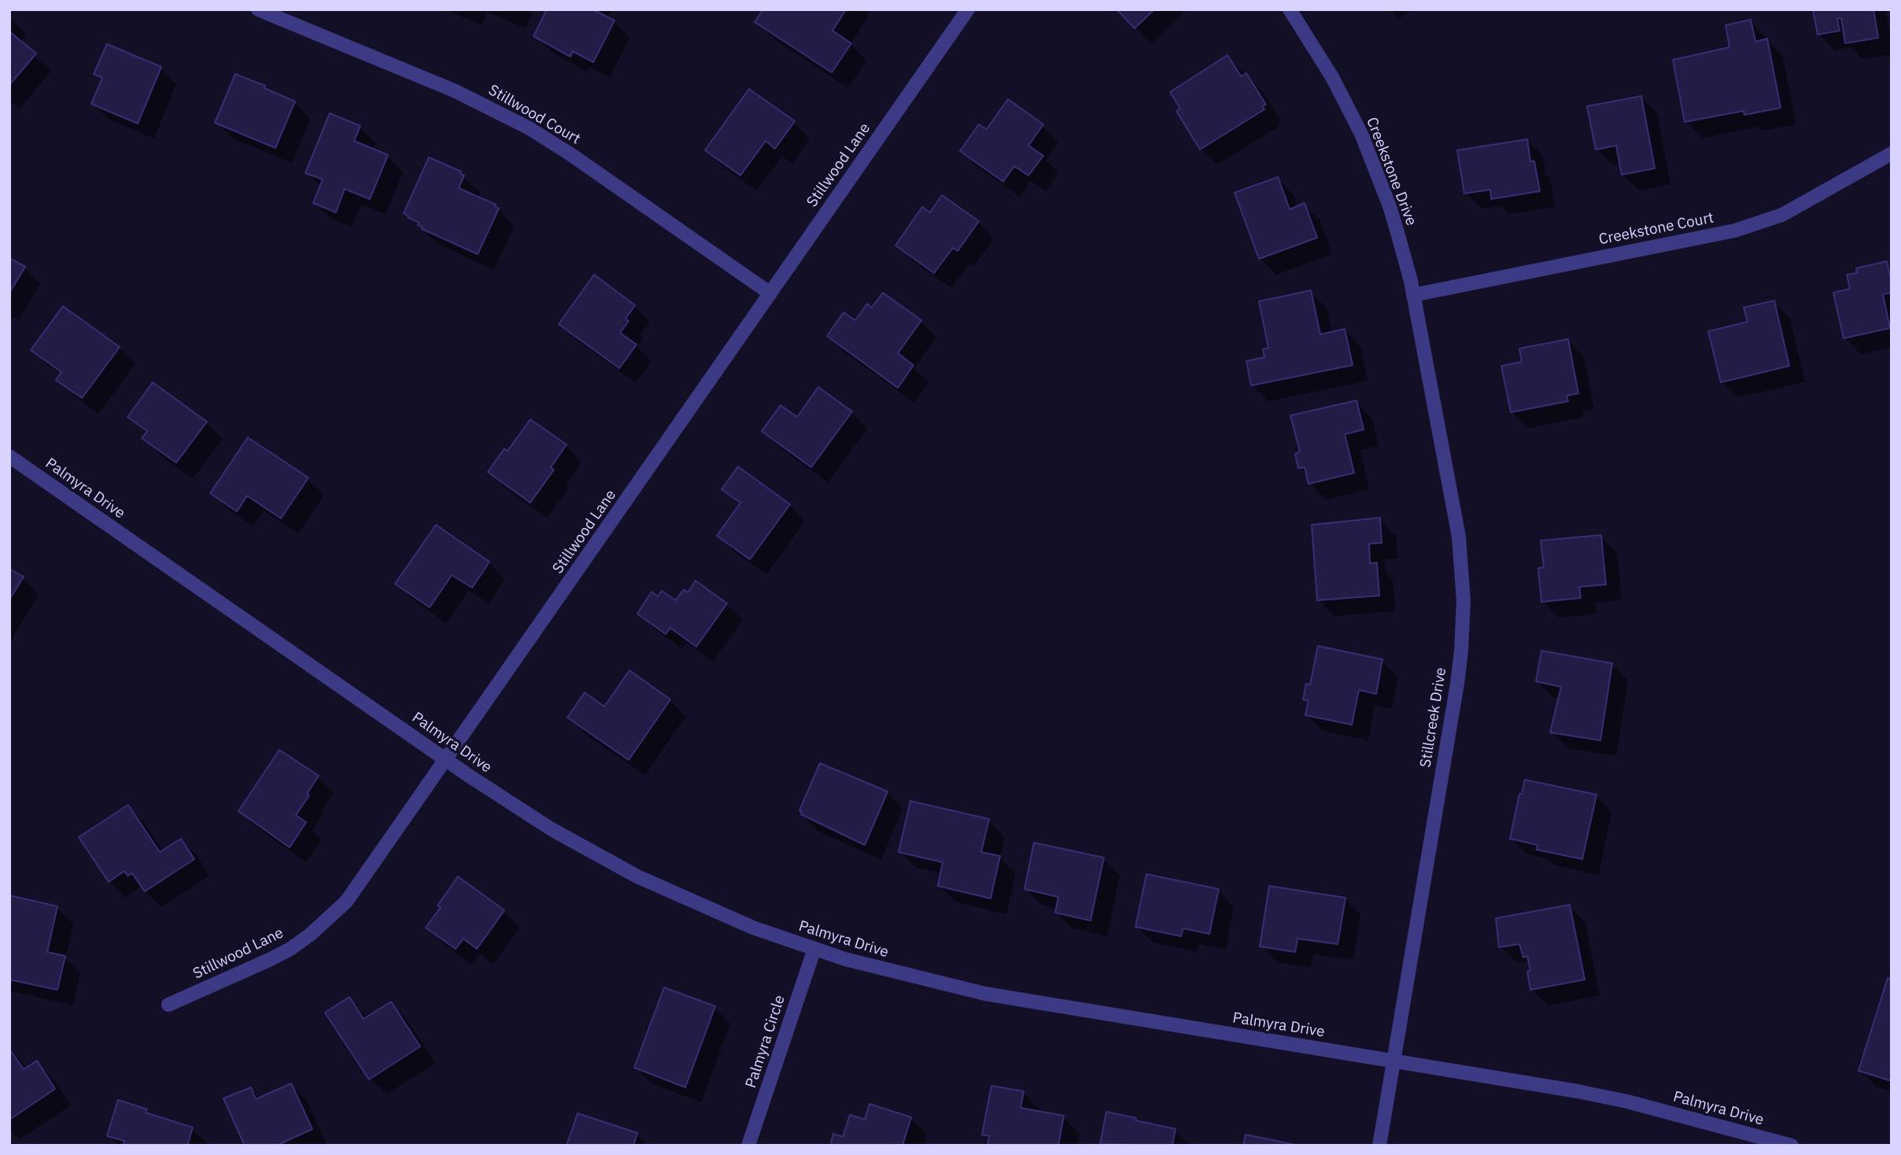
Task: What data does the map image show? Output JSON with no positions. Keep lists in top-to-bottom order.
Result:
{
  "streets": {
    "street": [
      "Stillwood Court",
      "Stillwood Lane",
      "Creekstone Drive",
      "Creekstone Court",
      "Palmyra Drive",
      "Stillcreek Drive",
      "Palmyra Circle"
    ]
  },
  "crossings": [
    ["Stillwood Court", "Stillwood Lane"],
    ["Stillwood Lane", "Palmyra Drive"],
    ["Creekstone Drive", "Creekstone Court"],
    ["Creekstone Drive", "Stillcreek Drive"],
    ["Creekstone Court", "Stillcreek Drive"],
    ["Palmyra Drive", "Stillcreek Drive"],
    ["Palmyra Drive", "Palmyra Circle"]
  ]
}
